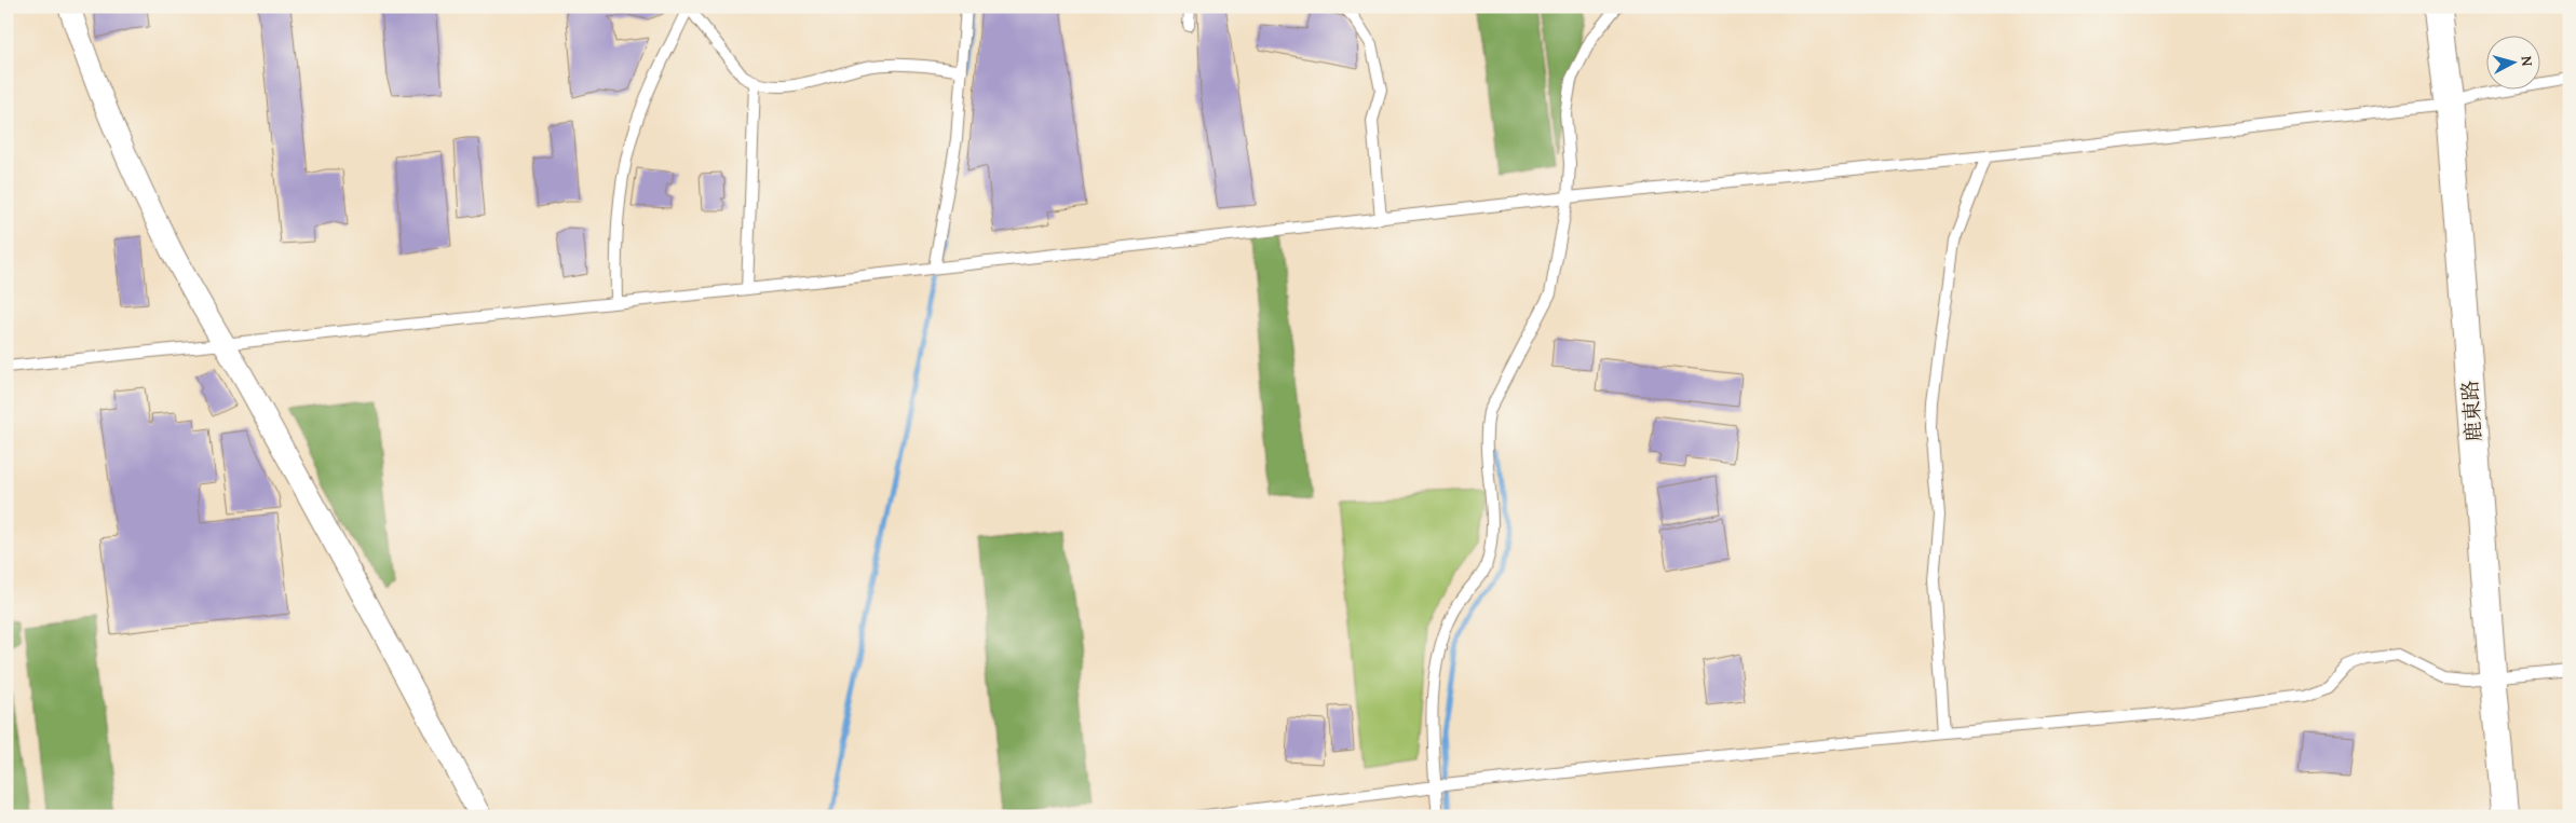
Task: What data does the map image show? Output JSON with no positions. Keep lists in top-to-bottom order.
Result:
{
  "streets": {
    "street": ["鹿東路"]
  },
  "north": "right"
}
